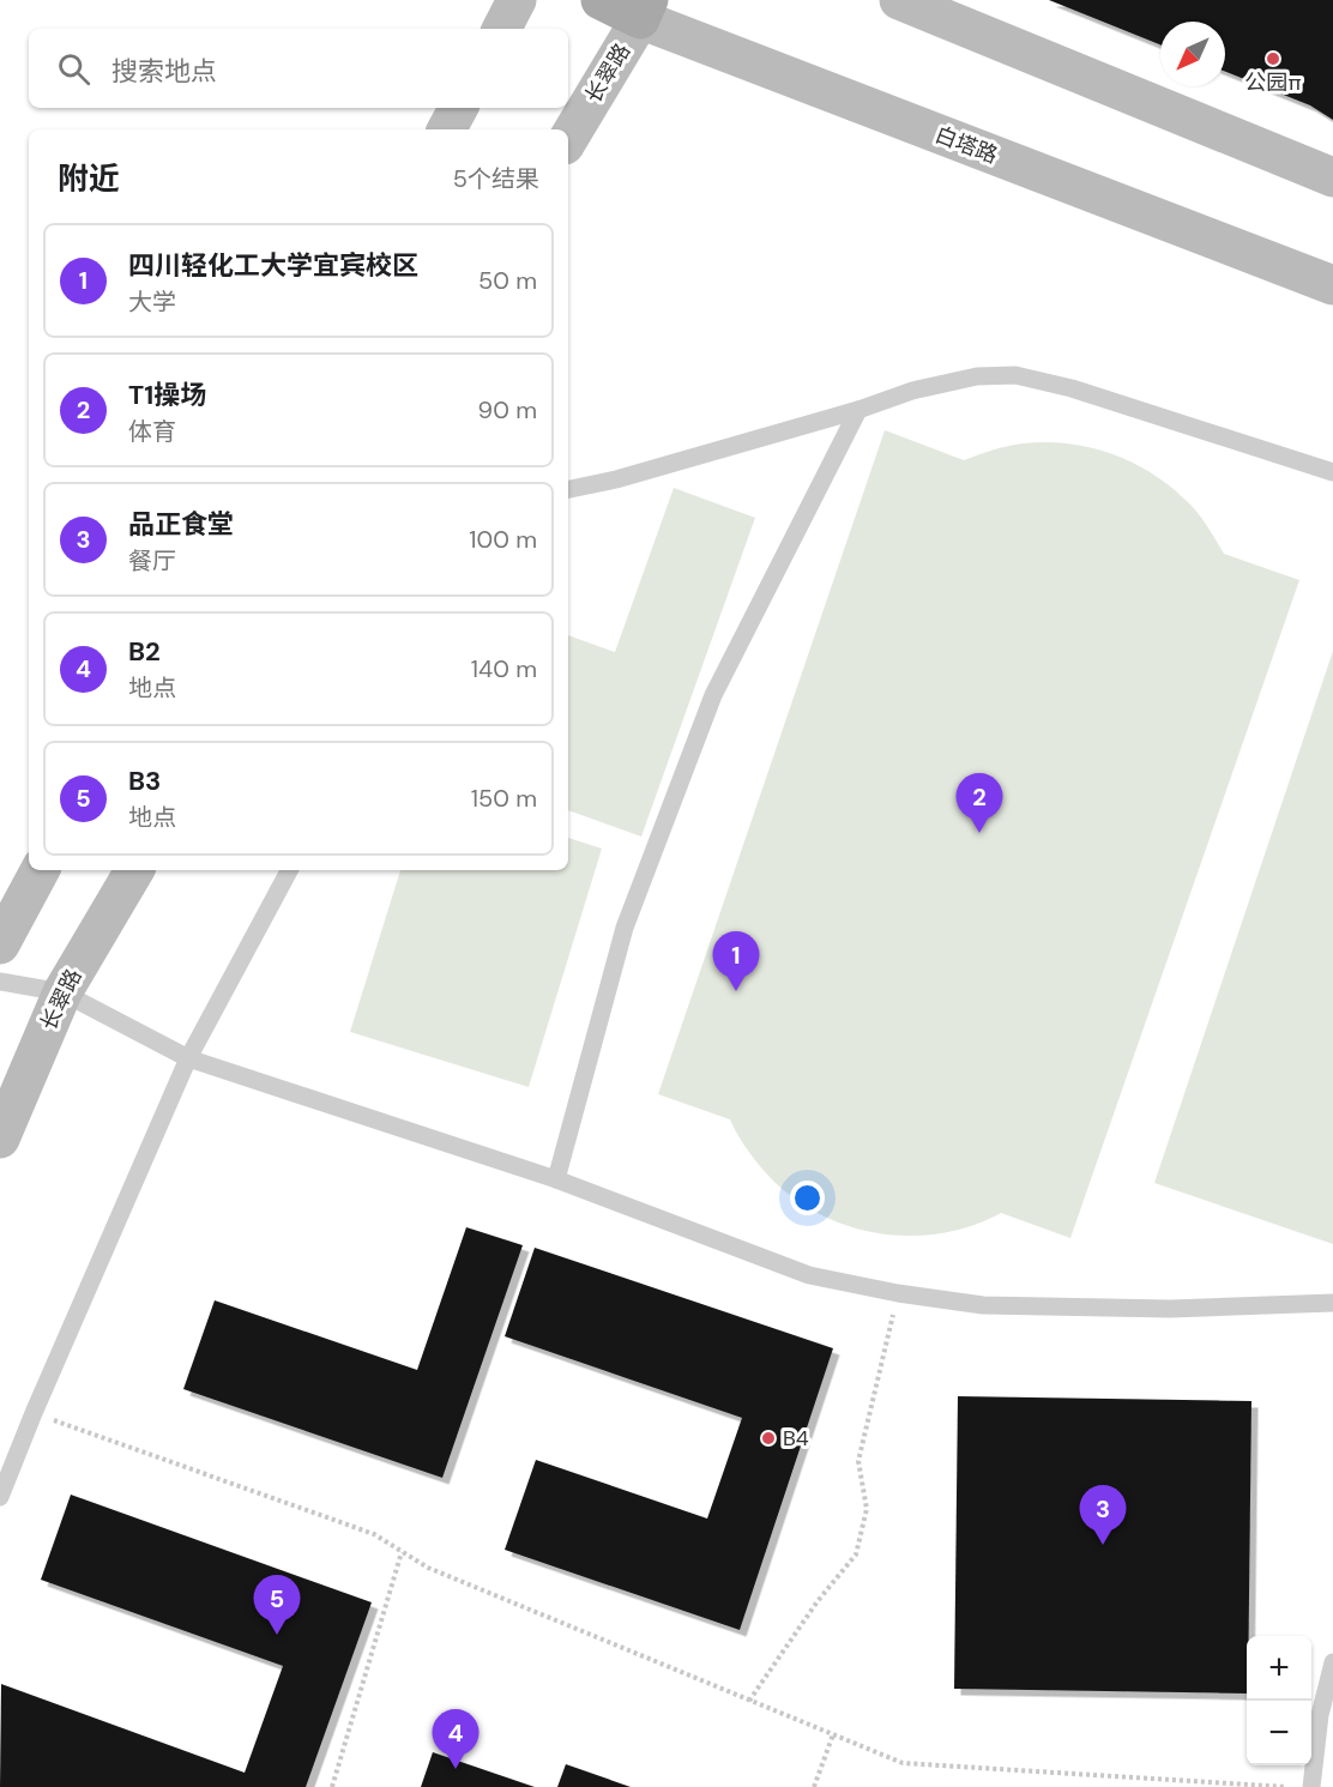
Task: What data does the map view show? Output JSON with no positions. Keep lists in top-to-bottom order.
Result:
{
  "streets": {
    "main road": ["长翠路", "白塔路"]
  },
  "crossings": [
    ["长翠路", "白塔路"]
  ],
  "places": ["公园π", "B4"],
  "north": "bottom left",
  "page": {
    "search": "搜索地点",
    "heading": ["附近", "5个结果"],
    "list": [
      {
        "mark": "1",
        "name": "四川轻化工大学宜宾校区",
        "note": "大学",
        "value": "50 m"
      },
      {
        "mark": "2",
        "name": "T1操场",
        "note": "体育",
        "value": "90 m"
      },
      {
        "mark": "3",
        "name": "品正食堂",
        "note": "餐厅",
        "value": "100 m"
      },
      {
        "mark": "4",
        "name": "B2",
        "note": "地点",
        "value": "140 m"
      },
      {
        "mark": "5",
        "name": "B3",
        "note": "地点",
        "value": "150 m"
      }
    ],
    "pins": [
      "2",
      "1",
      "3",
      "5",
      "4"
    ],
    "map_buttons": ["+", "−"]
  }
}
